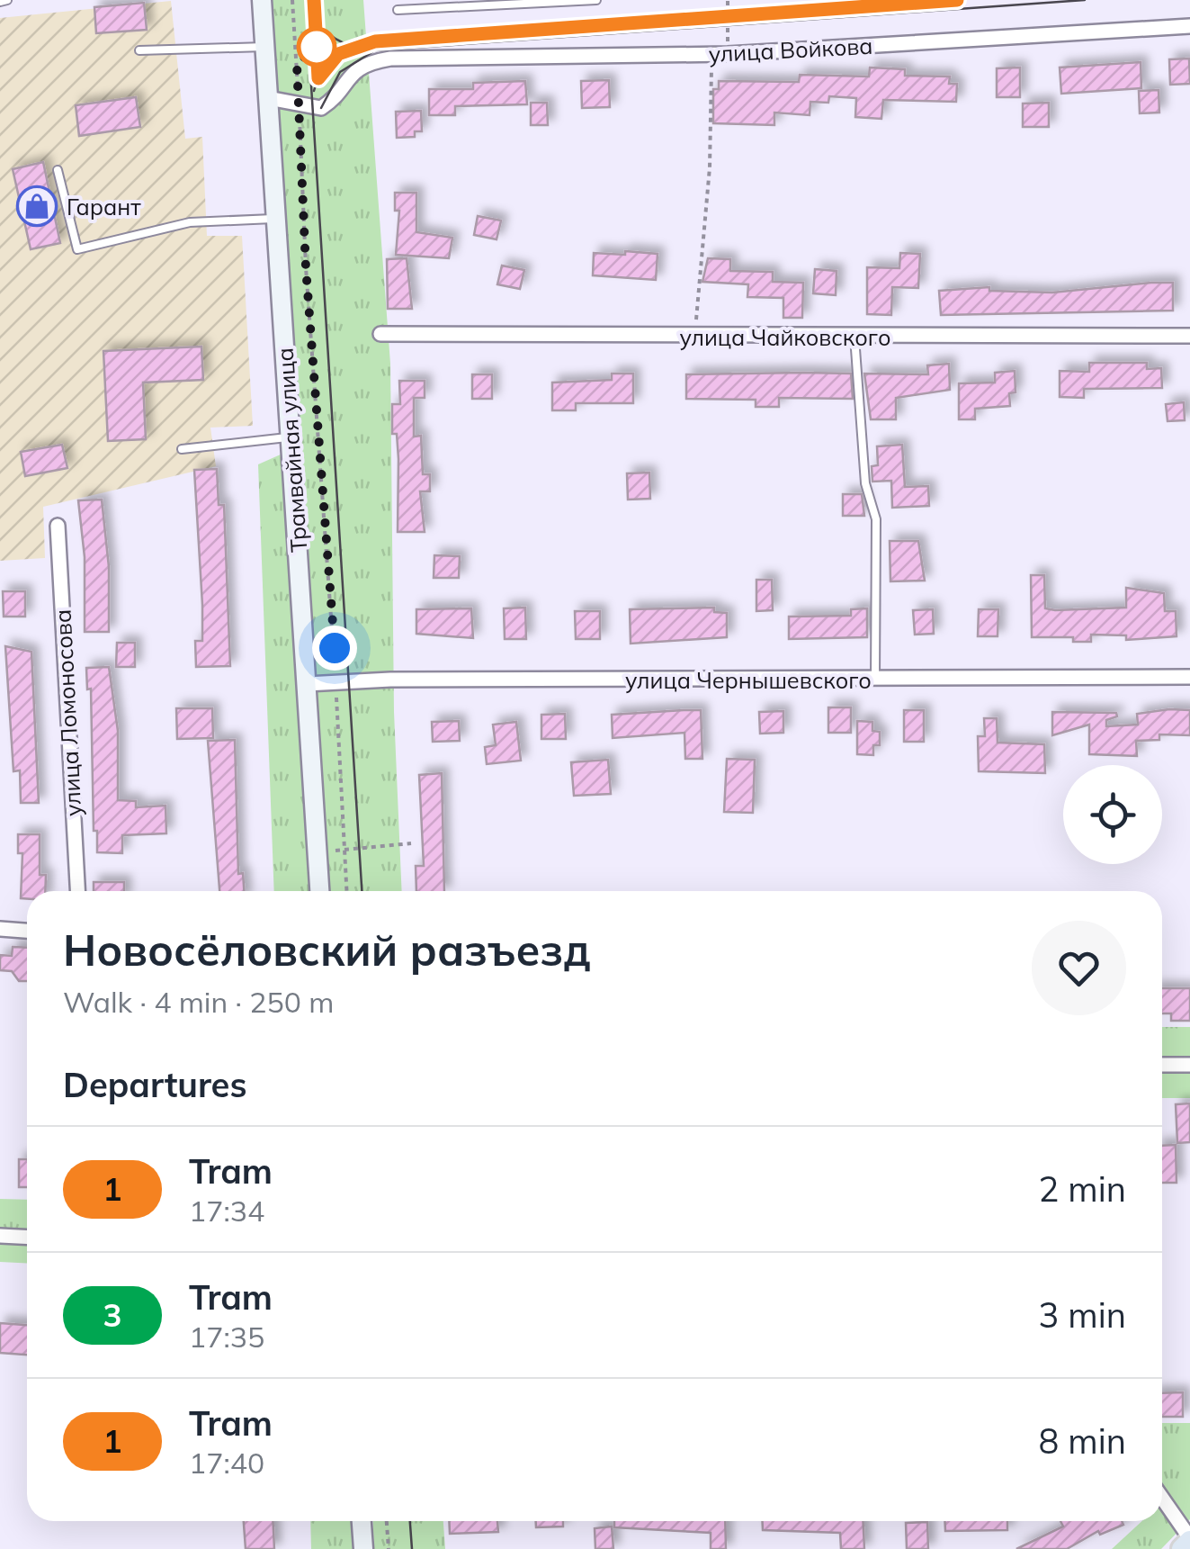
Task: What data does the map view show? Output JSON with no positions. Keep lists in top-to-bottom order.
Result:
{
  "streets": {
    "main road": ["Трамвайная улица"],
    "street": [
      "улица Войкова",
      "улица Чайковского",
      "улица Чернышевского",
      "улица Ломоносова"
    ]
  },
  "crossings": [
    ["Трамвайная улица", "улица Чернышевского"]
  ],
  "places": {
    "shop": ["Гарант"]
  },
  "lines": ["tram line 1"],
  "page": {
    "heading": [
      ["Новосёловский разъезд", "Walk · 4 min · 250 m"],
      "Departures"
    ],
    "list": [
      {
        "mark": "1",
        "name": "Tram",
        "note": "17:34",
        "value": "2 min"
      },
      {
        "mark": "3",
        "name": "Tram",
        "note": "17:35",
        "value": "3 min"
      },
      {
        "mark": "1",
        "name": "Tram",
        "note": "17:40",
        "value": "8 min"
      }
    ]
  }
}
